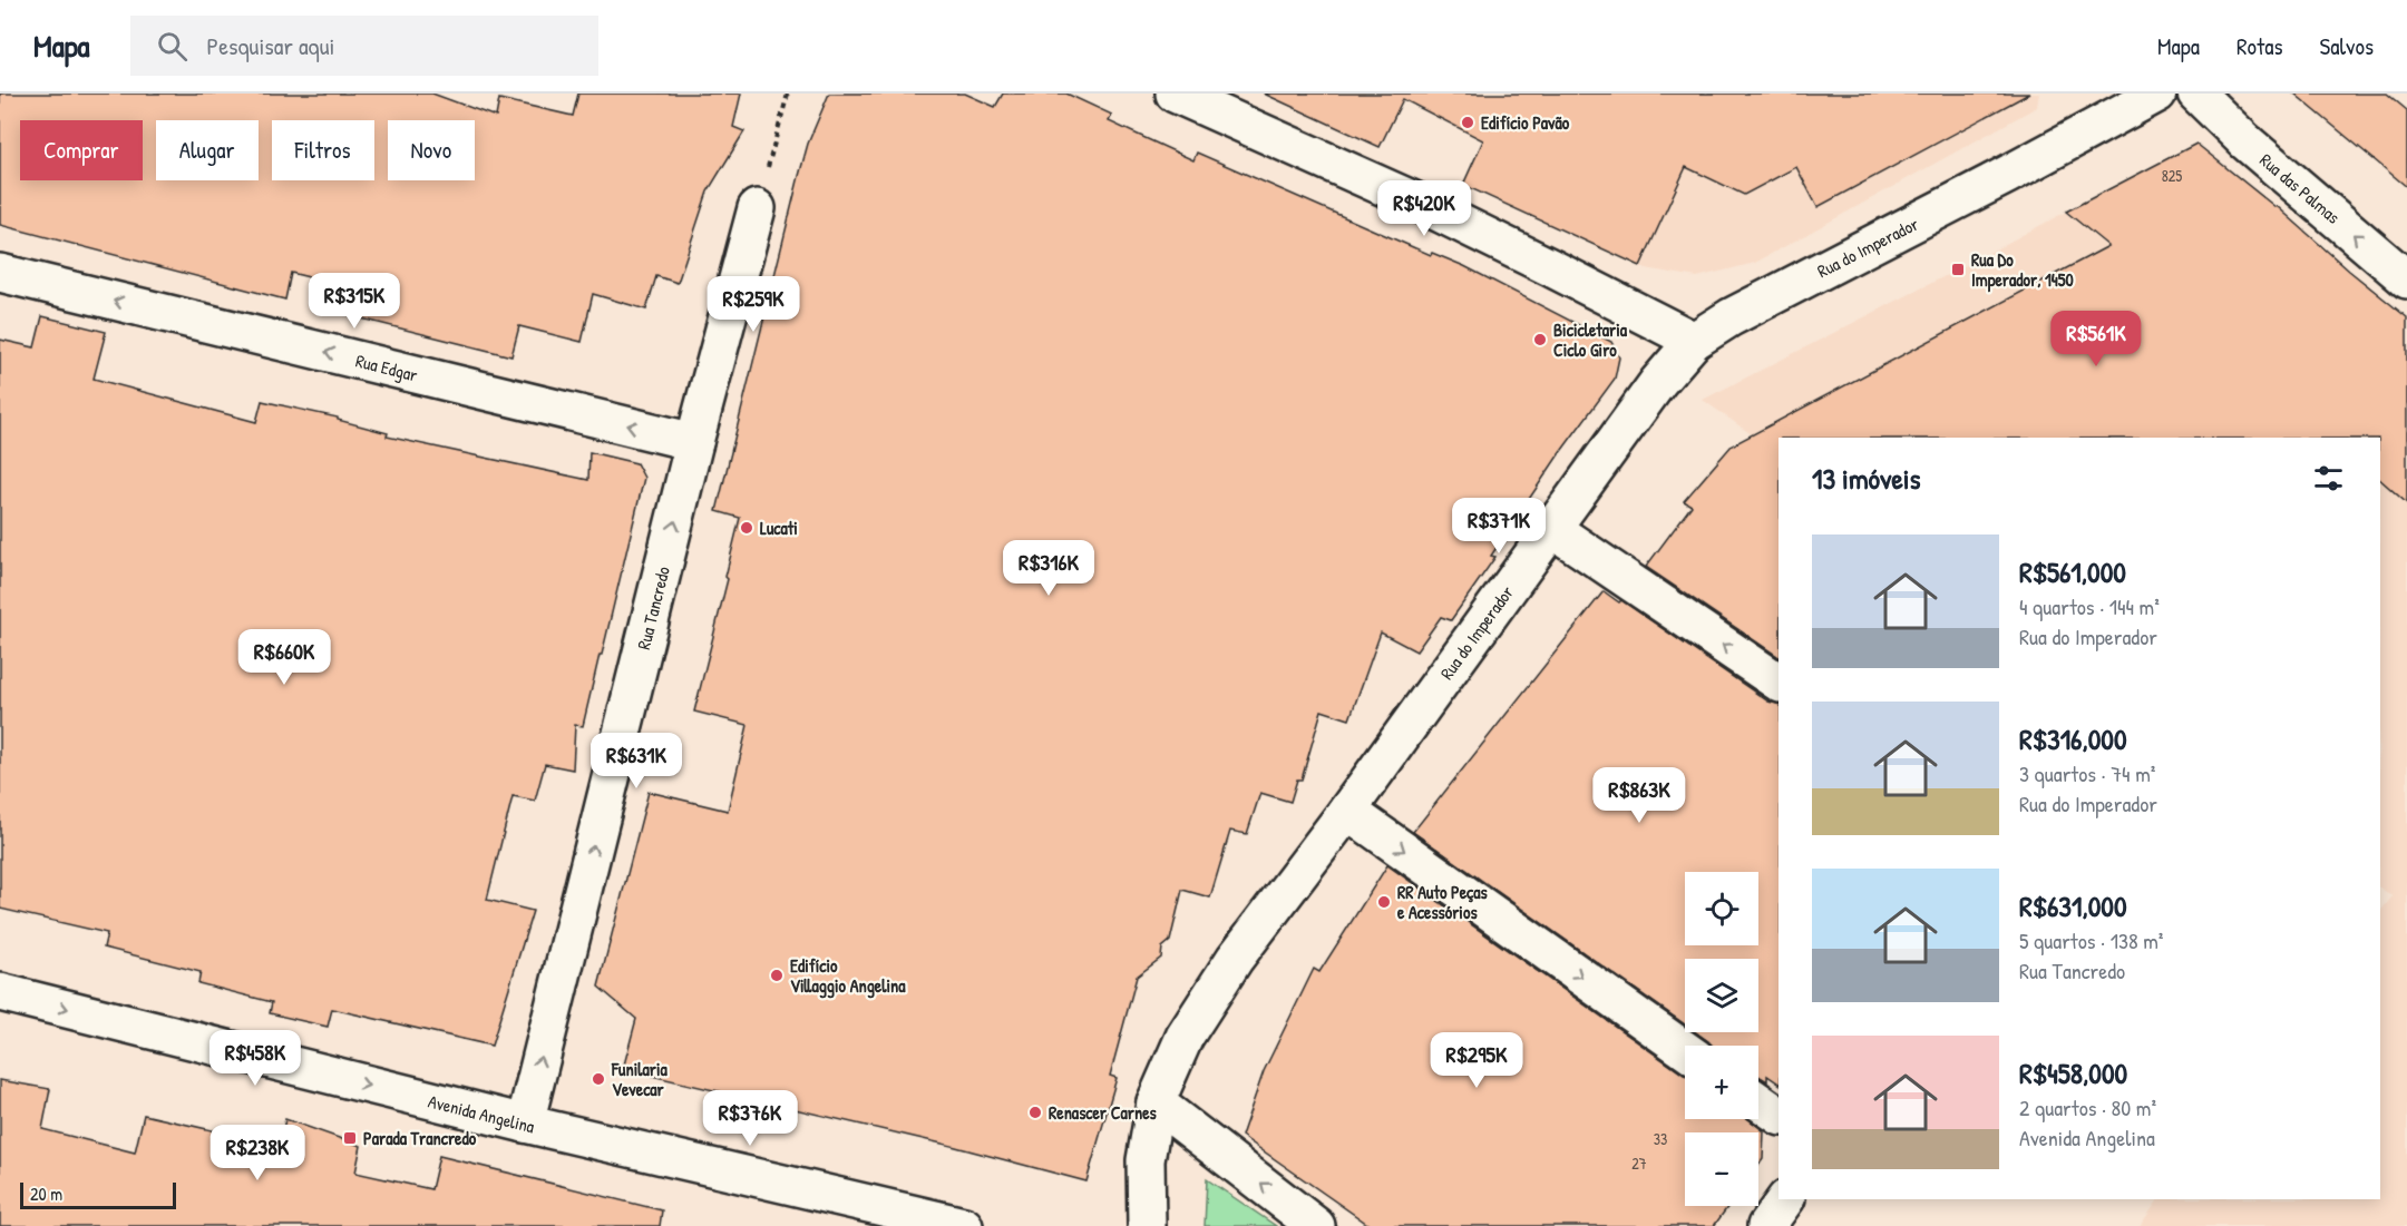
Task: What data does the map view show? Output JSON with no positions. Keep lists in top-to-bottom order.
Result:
{
  "streets": {
    "street": [
      "Rua das Palmas",
      "Rua do Imperador",
      "Rua Edgar",
      "Rua Tancredo",
      "Avenida Angelina"
    ]
  },
  "crossings": [
    ["Rua Edgar", "Rua Tancredo"],
    ["Rua Tancredo", "Avenida Angelina"]
  ],
  "one_way": [
    "Rua das Palmas",
    "Rua Edgar",
    "Rua Tancredo",
    "Avenida Angelina"
  ],
  "places": {
    "other": [
      "Edifício Pavão",
      "Bicicletaria Ciclo Giro",
      "Lucati",
      "RR Auto Peças e Acessórios",
      "Edifício Villaggio Angelina",
      "Funilaria Vevecar",
      "Renascer Carnes"
    ],
    "transit": ["Rua Do Imperador, 1450", "Parada Trancredo"]
  },
  "house_numbers": ["825", "33", "27"],
  "scale_bar": "20 m",
  "page": {
    "header": "Mapa",
    "search": "Pesquisar aqui",
    "nav": ["Mapa", "Rotas", "Salvos"],
    "chip": [
      "Comprar",
      "Alugar",
      "Filtros",
      "Novo"
    ],
    "price": [
      "R$420K",
      "R$315K",
      "R$259K",
      "R$561K",
      "R$371K",
      "R$316K",
      "R$660K",
      "R$631K",
      "R$863K",
      "R$458K",
      "R$295K",
      "R$376K",
      "R$238K"
    ],
    "heading": "13 imóveis",
    "list": [
      {
        "name": "R$561,000",
        "note": "4 quartos · 144 m² · Rua do Imperador"
      },
      {
        "name": "R$316,000",
        "note": "3 quartos · 74 m² · Rua do Imperador"
      },
      {
        "name": "R$631,000",
        "note": "5 quartos · 138 m² · Rua Tancredo"
      },
      {
        "name": "R$458,000",
        "note": "2 quartos · 80 m² · Avenida Angelina"
      }
    ],
    "map_buttons": ["+", "−"],
    "scale": "20 m"
  }
}
